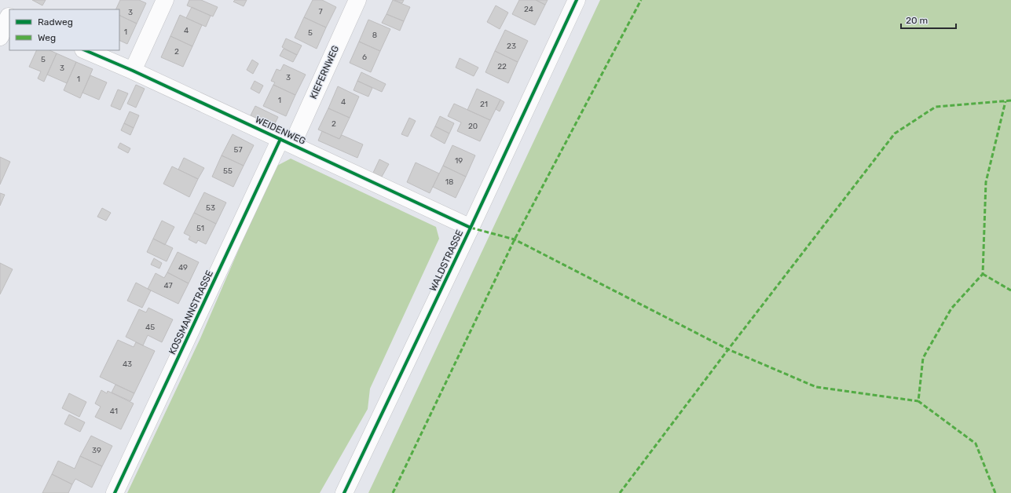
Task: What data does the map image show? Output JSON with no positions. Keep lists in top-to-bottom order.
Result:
{
  "streets": {
    "street": [
      "KIEFERNWEG",
      "WEIDENWEG",
      "WALDSTRASSE",
      "KOSSMANNSTRASSE"
    ]
  },
  "crossings": [
    ["KIEFERNWEG", "WEIDENWEG"],
    ["KIEFERNWEG", "KOSSMANNSTRASSE"],
    ["WEIDENWEG", "WALDSTRASSE"],
    ["WEIDENWEG", "KOSSMANNSTRASSE"]
  ],
  "house_numbers": [
    "24",
    "7",
    "3",
    "4",
    "1",
    "5",
    "8",
    "23",
    "2",
    "6",
    "5",
    "22",
    "3",
    "3",
    "1",
    "1",
    "4",
    "21",
    "2",
    "20",
    "57",
    "19",
    "55",
    "18",
    "53",
    "51",
    "49",
    "47",
    "45",
    "43",
    "41",
    "39"
  ],
  "legend": ["Radweg", "Weg"],
  "scale_bar": "20 m"
}
